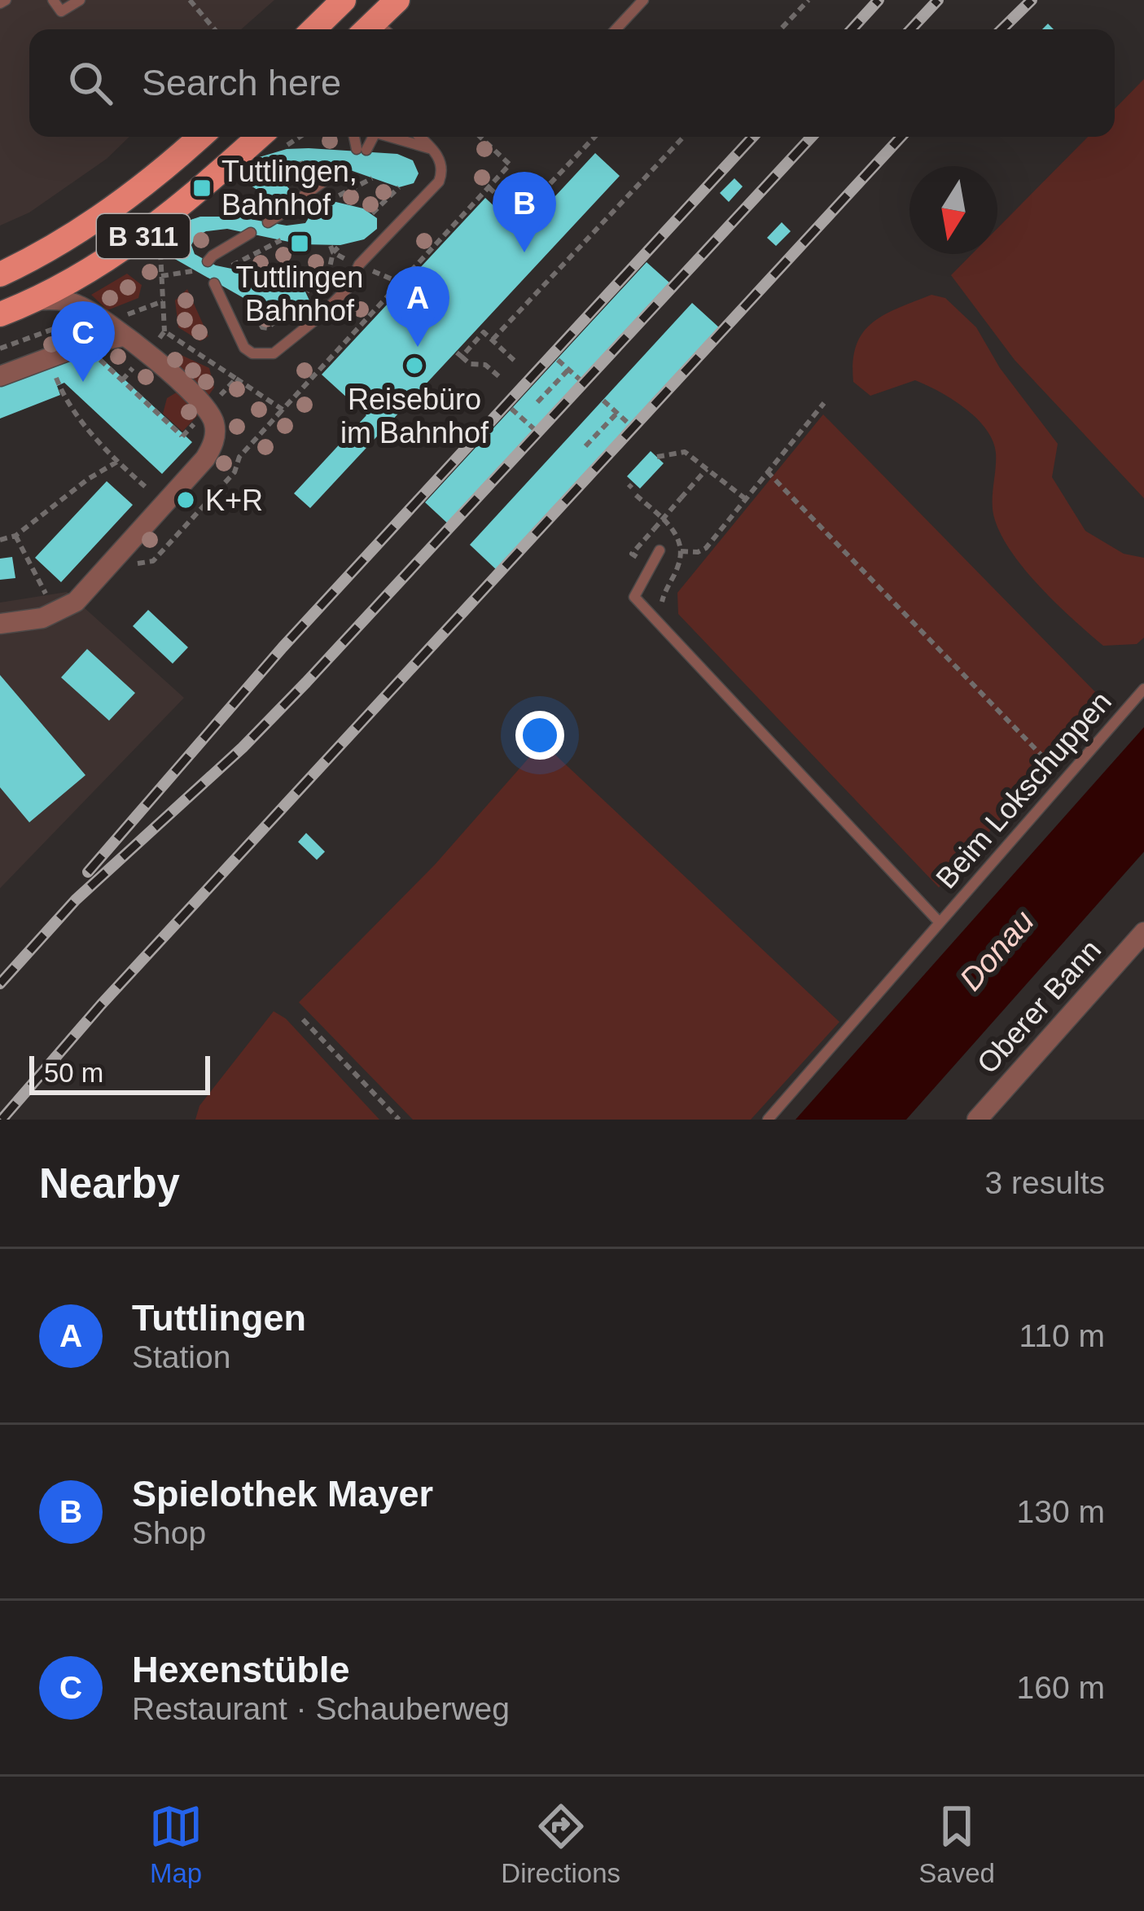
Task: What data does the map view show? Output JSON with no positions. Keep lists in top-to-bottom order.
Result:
{
  "streets": {
    "main road": ["B 311"],
    "street": ["Oberer Bann"],
    "lane": ["Beim Lokschuppen"]
  },
  "water": ["Donau"],
  "places": {
    "transit": ["Tuttlingen, Bahnhof", "Tuttlingen Bahnhof"],
    "other": ["Reisebüro im Bahnhof", "K+R"]
  },
  "scale_bar": "50 m",
  "north": "bottom",
  "page": {
    "search": "Search here",
    "pins": ["B", "A", "C"],
    "scale": "50 m",
    "heading": ["Nearby", "3 results"],
    "list": [
      {
        "mark": "A",
        "name": "Tuttlingen",
        "note": "Station",
        "value": "110 m"
      },
      {
        "mark": "B",
        "name": "Spielothek Mayer",
        "note": "Shop",
        "value": "130 m"
      },
      {
        "mark": "C",
        "name": "Hexenstüble",
        "note": "Restaurant · Schauberweg",
        "value": "160 m"
      }
    ],
    "nav": ["Map", "Directions", "Saved"]
  }
}
